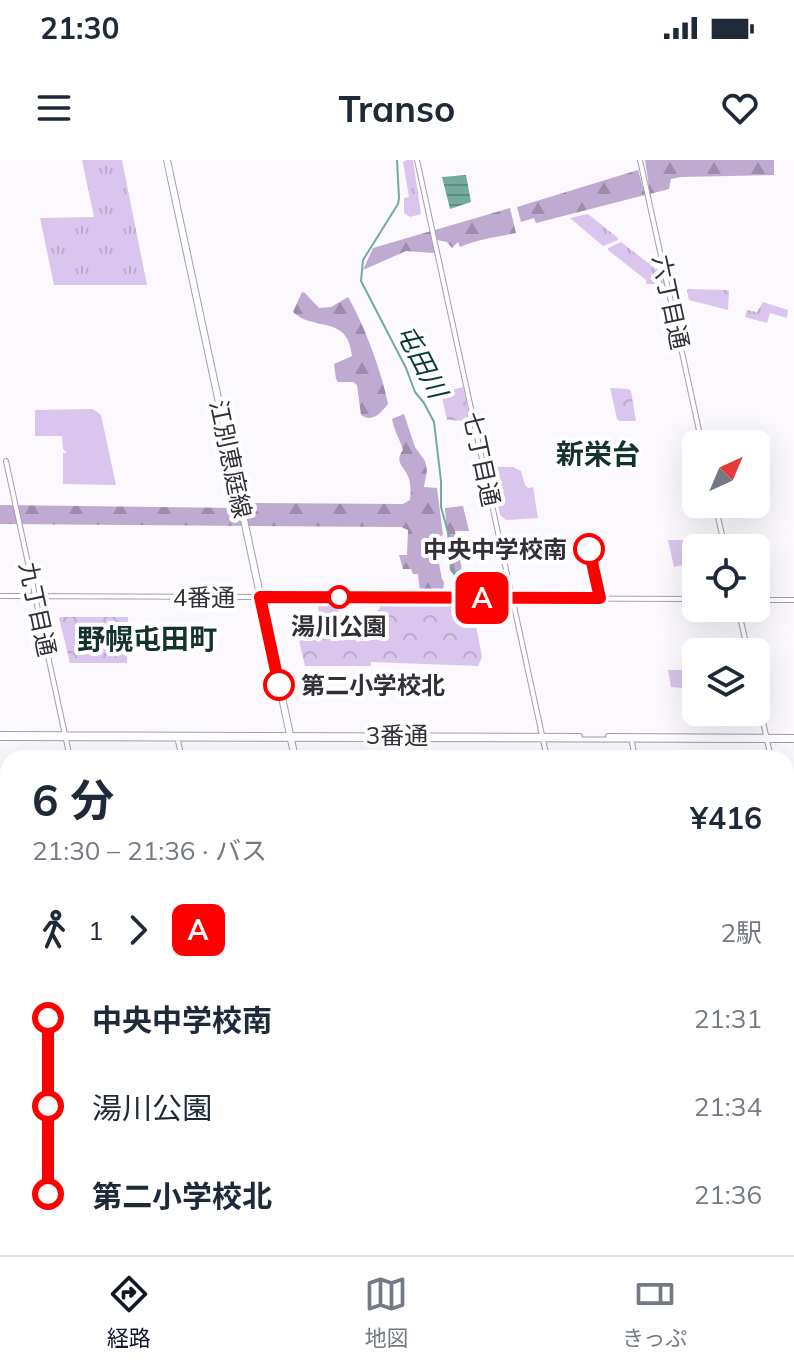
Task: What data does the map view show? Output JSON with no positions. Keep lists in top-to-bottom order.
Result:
{
  "streets": {
    "main road": ["江別恵庭線"],
    "street": [
      "六丁目通",
      "七丁目通",
      "4番通",
      "九丁目通",
      "3番通"
    ]
  },
  "crossings": [
    ["江別恵庭線", "4番通"],
    ["江別恵庭線", "3番通"],
    ["七丁目通", "4番通"],
    ["七丁目通", "3番通"],
    ["4番通", "九丁目通"],
    ["九丁目通", "3番通"]
  ],
  "districts": ["新栄台", "野幌屯田町"],
  "water": ["屯田川"],
  "places": ["中央中学校南", "湯川公園", "第二小学校北"],
  "lines": ["bus line A"],
  "north": "top right",
  "page": {
    "status": "21:30",
    "header": "Transo",
    "on_map": "A",
    "heading": ["6 分", "21:30 – 21:36 · バス", "¥416"],
    "legs": ["1", "A", "2駅"],
    "list": [
      {
        "name": "中央中学校南",
        "value": "21:31"
      },
      {
        "name": "湯川公園",
        "value": "21:34"
      },
      {
        "name": "第二小学校北",
        "value": "21:36"
      }
    ],
    "tabs": ["経路", "地図", "きっぷ"]
  }
}
